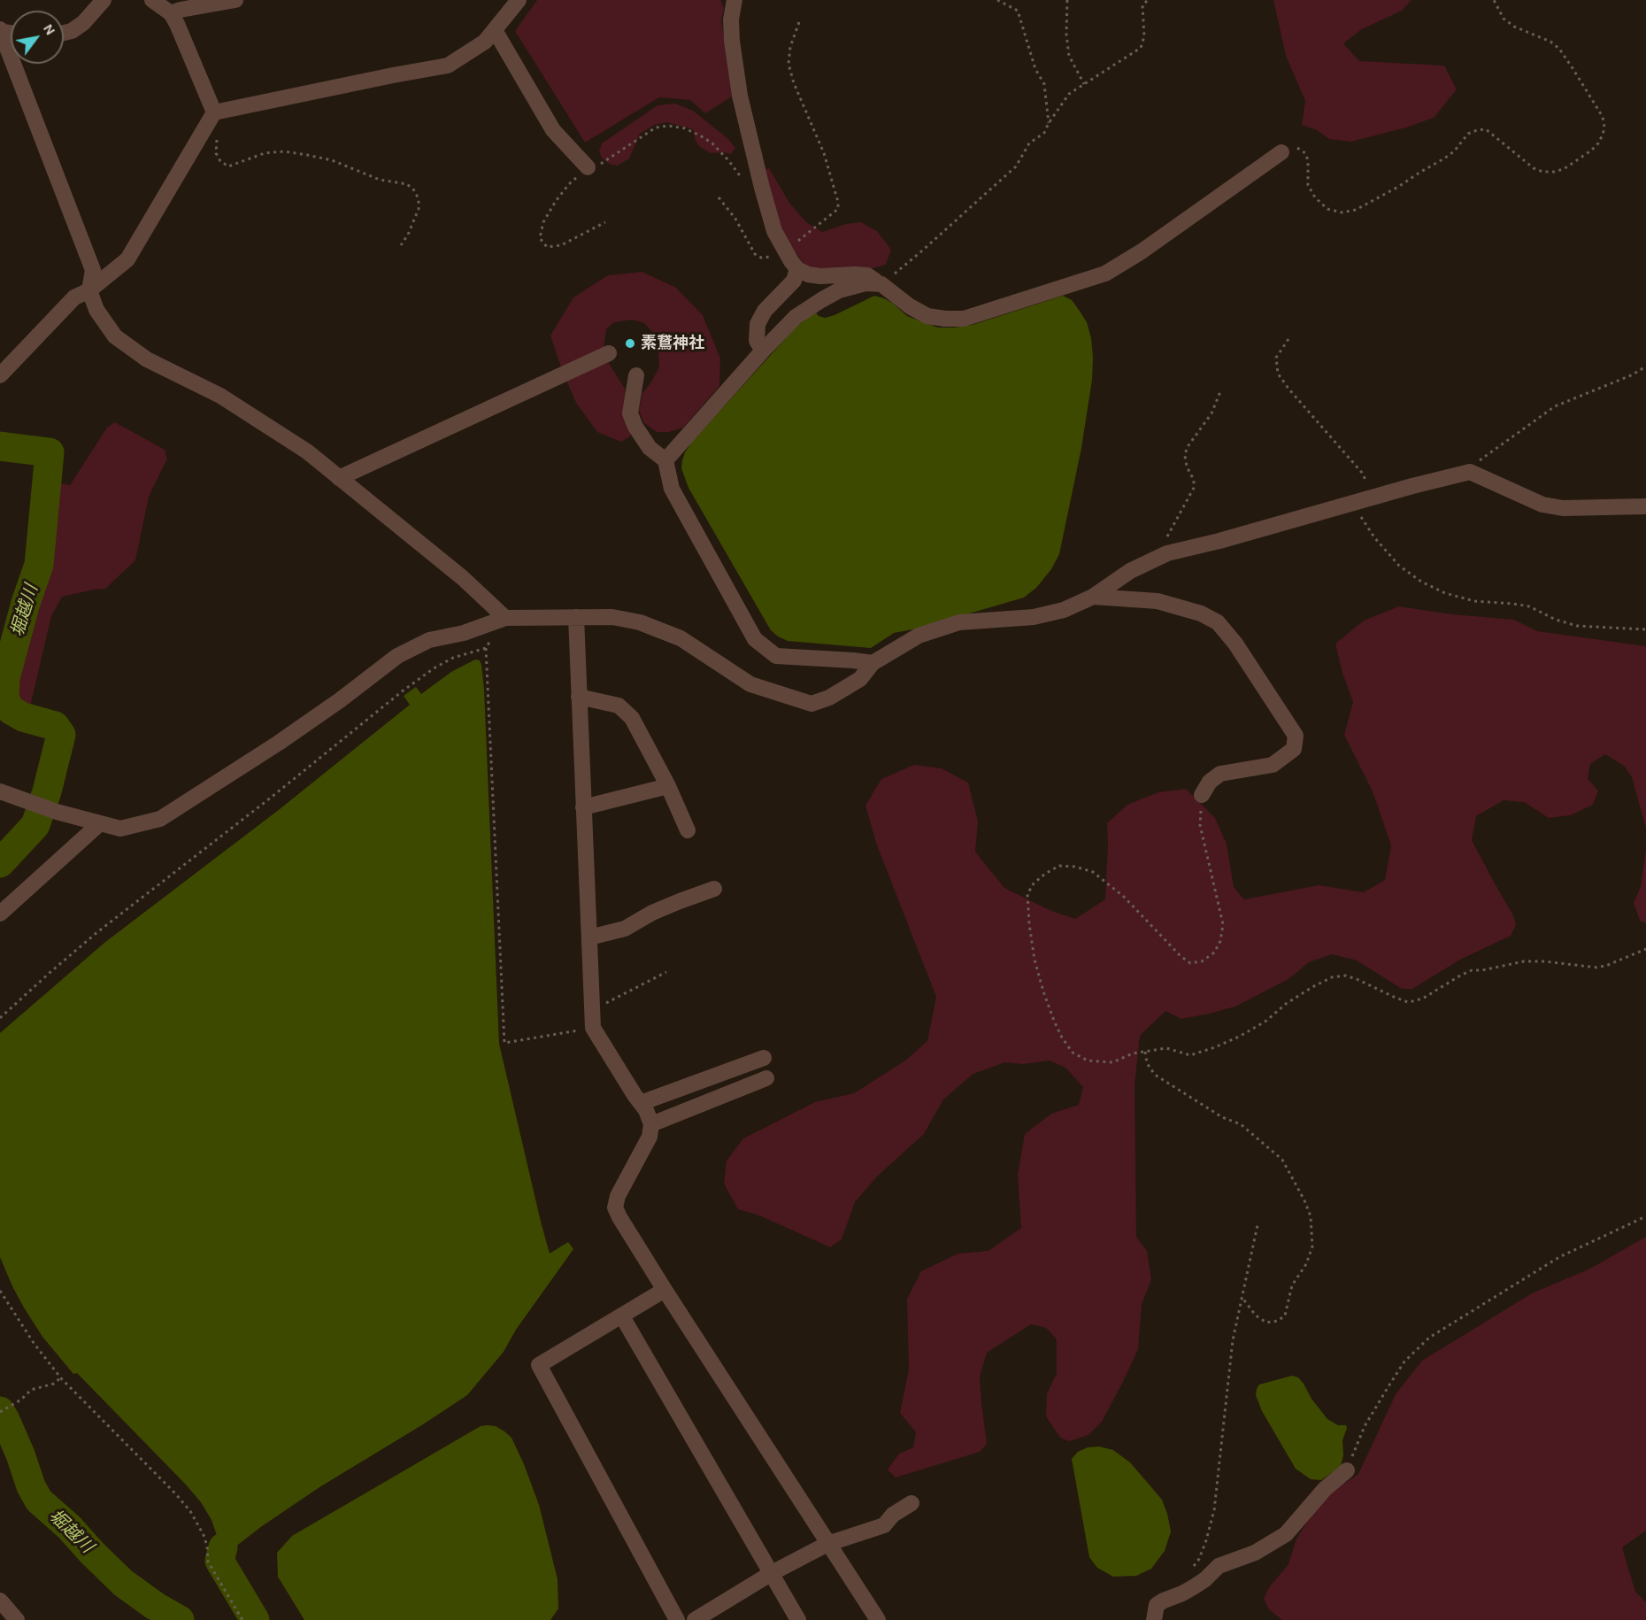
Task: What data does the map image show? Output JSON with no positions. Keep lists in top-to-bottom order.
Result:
{
  "water": ["堀越川"],
  "places": ["素鵞神社"],
  "north": "top right"
}
